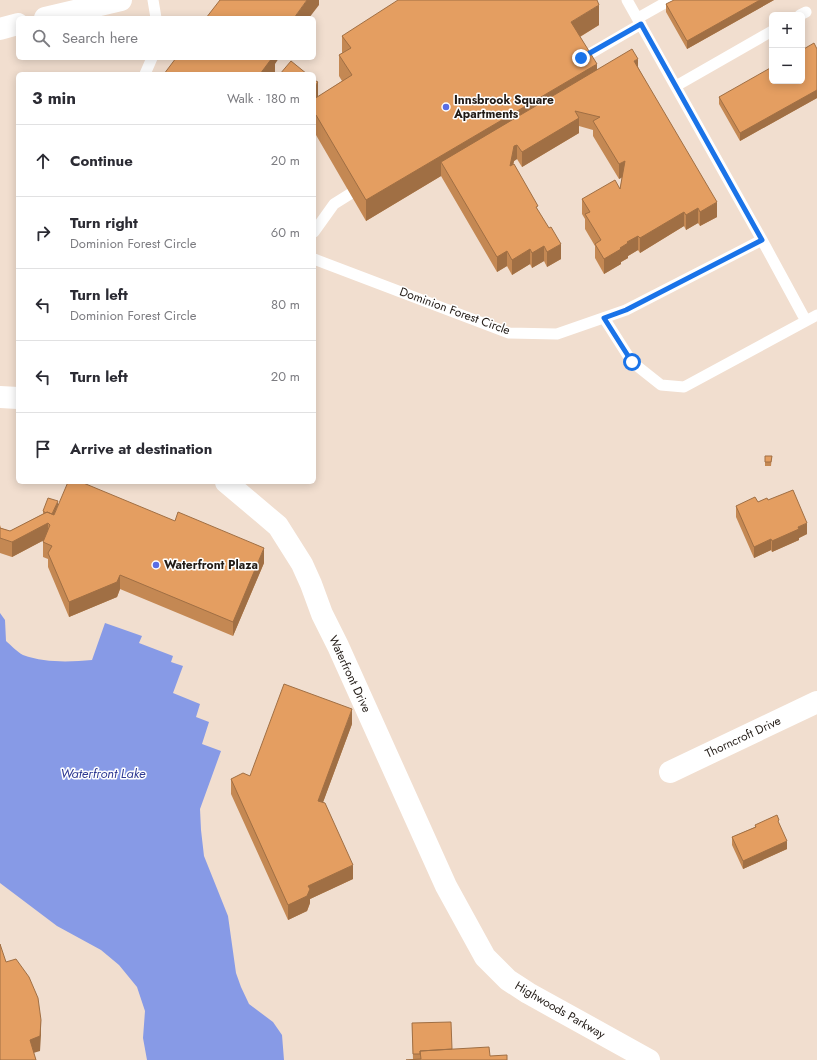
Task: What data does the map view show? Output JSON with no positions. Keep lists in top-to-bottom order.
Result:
{
  "streets": {
    "street": ["Waterfront Drive", "Thorncroft Drive", "Highwoods Parkway"],
    "lane": ["Dominion Forest Circle"]
  },
  "crossings": [
    ["Waterfront Drive", "Highwoods Parkway"]
  ],
  "water": ["Waterfront Lake"],
  "places": ["Innsbrook Square Apartments", "Waterfront Plaza"],
  "page": {
    "map_buttons": ["+", "−"],
    "search": "Search here",
    "heading": ["3 min", "Walk · 180 m"],
    "list": [
      ["Continue", "20 m"],
      ["Turn right", "Dominion Forest Circle", "60 m"],
      ["Turn left", "Dominion Forest Circle", "80 m"],
      ["Turn left", "20 m"],
      "Arrive at destination"
    ]
  }
}
